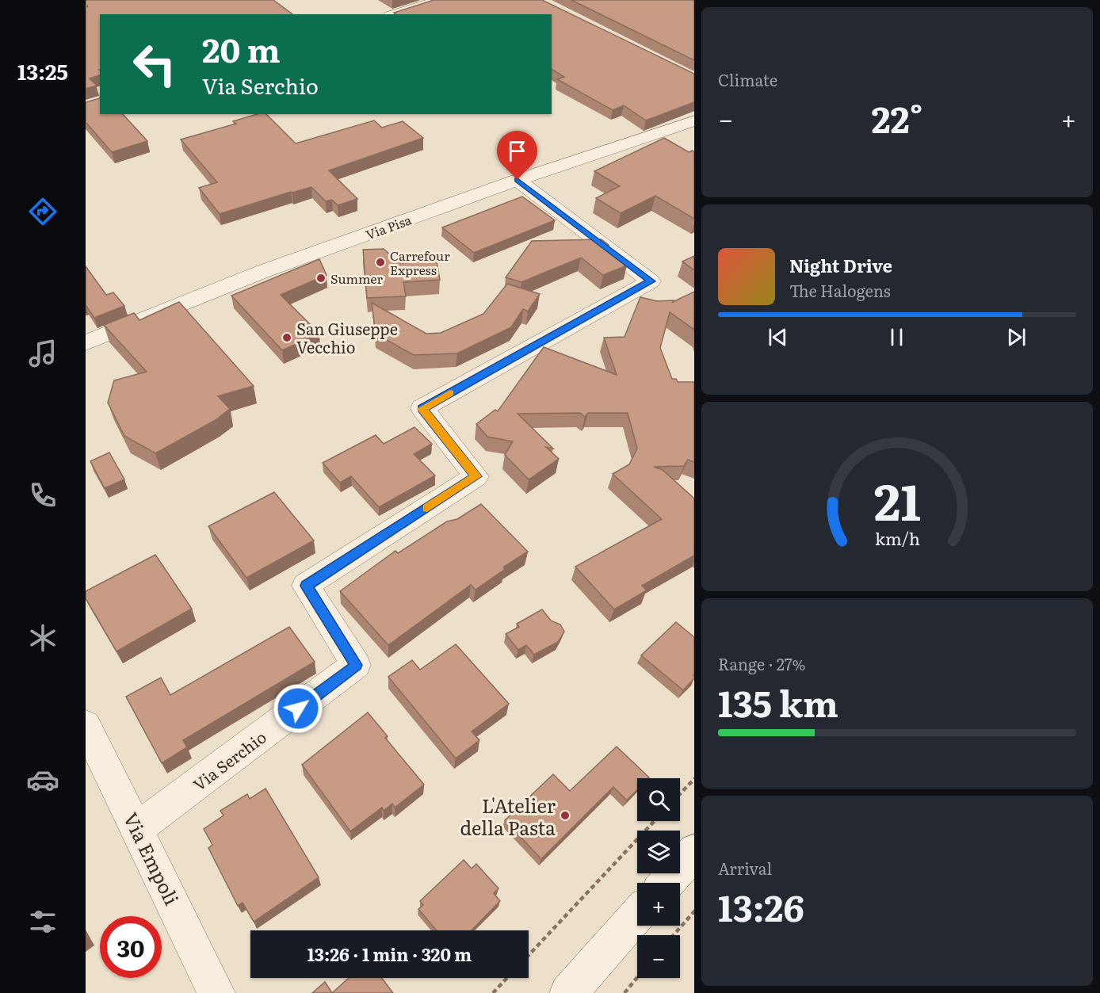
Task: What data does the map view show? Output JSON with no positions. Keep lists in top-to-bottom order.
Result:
{
  "streets": {
    "street": ["Via Pisa", "Via Serchio", "Via Empoli"]
  },
  "crossings": [
    ["Via Pisa", "Via Serchio"],
    ["Via Serchio", "Via Empoli"]
  ],
  "places": [
    "Carrefour Express",
    "Summer",
    "San Giuseppe Vecchio",
    "L'Atelier della Pasta"
  ],
  "page": {
    "tabs": "13:25",
    "tile": [
      "Climate",
      ["Range · 27%", "135 km"],
      ["Arrival", "13:26"]
    ],
    "turn": ["20 m", "Via Serchio"],
    "heat": ["−", "22°", "+"],
    "song": ["Night Drive", "The Halogens"],
    "map_buttons": ["+", "−"],
    "limit": "30",
    "trip": "13:26 · 1 min · 320 m",
    "gauge": ["21", "km/h"]
  }
}
